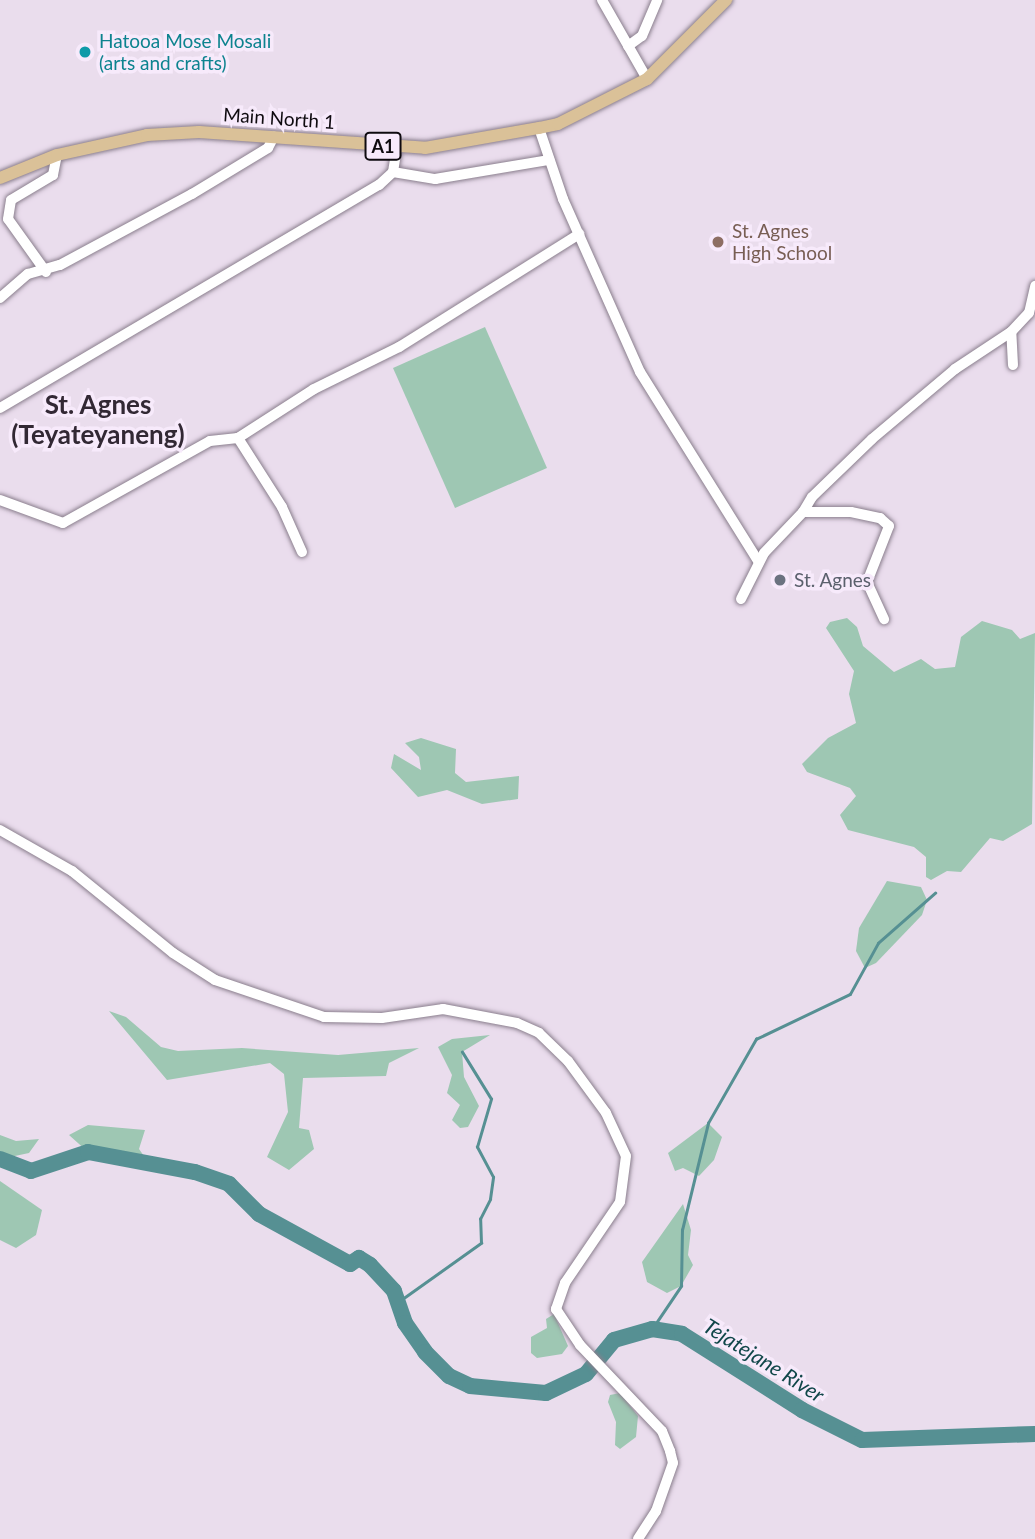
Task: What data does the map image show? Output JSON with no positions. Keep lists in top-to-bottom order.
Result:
{
  "streets": {
    "main road": ["Main North 1", "A1"]
  },
  "districts": ["St. Agnes (Teyateyaneng)"],
  "water": ["Tejatejane River"],
  "places": ["Hatooa Mose Mosali (arts and crafts)", "St. Agnes High School", "St. Agnes"]
}
